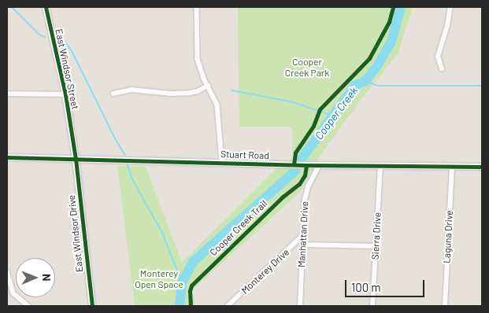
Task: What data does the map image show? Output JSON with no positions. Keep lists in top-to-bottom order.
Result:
{
  "streets": {
    "street": [
      "East Windsor Street",
      "Stuart Road",
      "East Windsor Drive",
      "Manhattan Drive",
      "Sierra Drive",
      "Laguna Drive",
      "Monterey Drive"
    ],
    "cycle path": ["Cooper Creek Trail"]
  },
  "crossings": [
    ["East Windsor Street", "Stuart Road"],
    ["East Windsor Street", "East Windsor Drive"],
    ["Stuart Road", "East Windsor Drive"],
    ["Stuart Road", "Manhattan Drive"],
    ["Stuart Road", "Sierra Drive"],
    ["Stuart Road", "Laguna Drive"],
    ["Manhattan Drive", "Monterey Drive"]
  ],
  "water": ["Cooper Creek"],
  "parks": ["Cooper Creek Park", "Monterey Open Space"],
  "scale_bar": "100 m",
  "north": "right"
}
